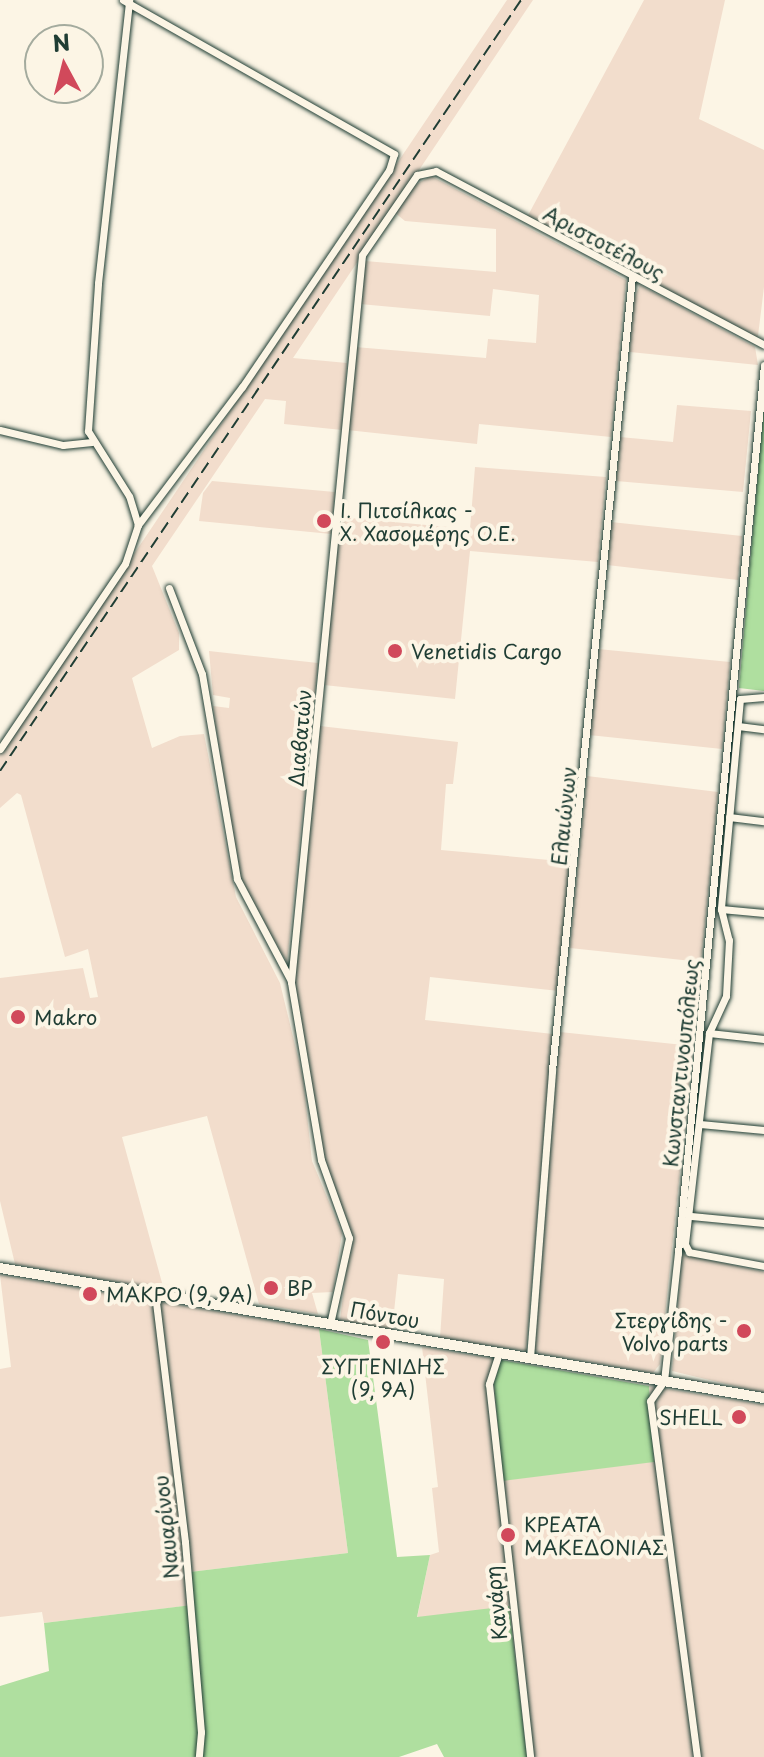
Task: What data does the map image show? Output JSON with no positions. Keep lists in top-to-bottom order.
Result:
{
  "streets": {
    "street": [
      "Αριστοτέλους",
      "Διαβατών",
      "Ελαιώνων",
      "Κωνσταντινουπόλεως",
      "Πόντου",
      "Ναυαρίνου",
      "Κανάρη"
    ]
  },
  "crossings": [
    ["Αριστοτέλους", "Διαβατών"],
    ["Αριστοτέλους", "Ελαιώνων"],
    ["Διαβατών", "Πόντου"],
    ["Ελαιώνων", "Πόντου"],
    ["Κωνσταντινουπόλεως", "Πόντου"],
    ["Πόντου", "Ναυαρίνου"],
    ["Πόντου", "Κανάρη"]
  ],
  "places": [
    "Ι. Πιτσίλκας - Χ. Χασομέρης Ο.Ε.",
    "Venetidis Cargo",
    "Makro",
    "BP",
    "ΜΑΚΡΟ (9, 9Α)",
    "Στεργίδης - Volvo parts",
    "ΣΥΓΓΕΝΙΔΗΣ (9, 9Α)",
    "SHELL",
    "ΚΡΕΑΤΑ ΜΑΚΕΔΟΝΙΑΣ"
  ],
  "north": "top"
}
